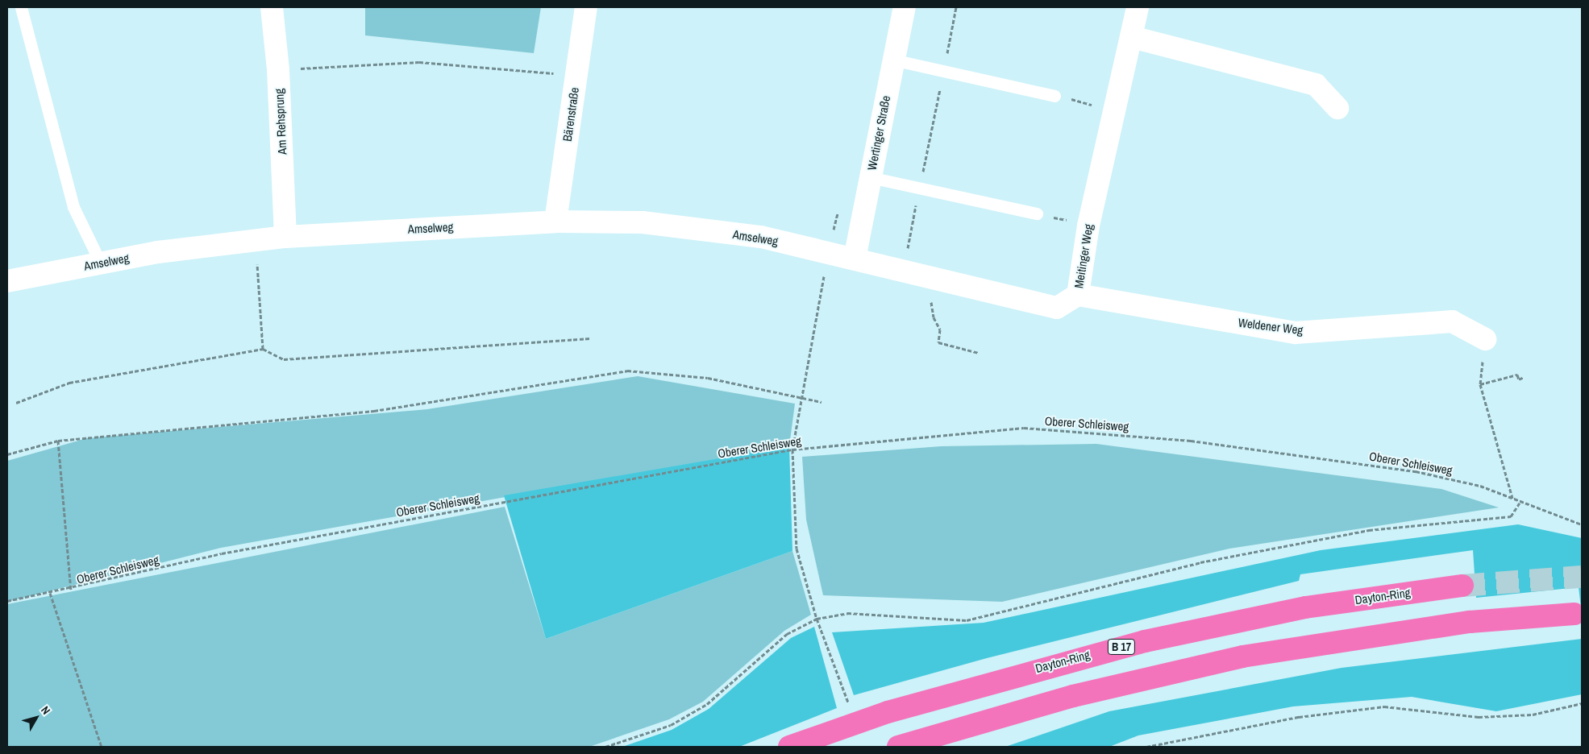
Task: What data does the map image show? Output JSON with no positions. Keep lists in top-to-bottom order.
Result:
{
  "streets": {
    "highway": ["Dayton-Ring", "B 17"],
    "street": [
      "Bärenstraße",
      "Am Rehsprung",
      "Wertinger Straße",
      "Amselweg",
      "Meitinger Weg",
      "Weldener Weg"
    ],
    "path": ["Oberer Schleisweg"]
  },
  "crossings": [
    ["Bärenstraße", "Amselweg"],
    ["Am Rehsprung", "Amselweg"],
    ["Wertinger Straße", "Amselweg"],
    ["Wertinger Straße", "Meitinger Weg"],
    ["Amselweg", "Meitinger Weg"],
    ["Meitinger Weg", "Weldener Weg"]
  ],
  "north": "top right"
}
